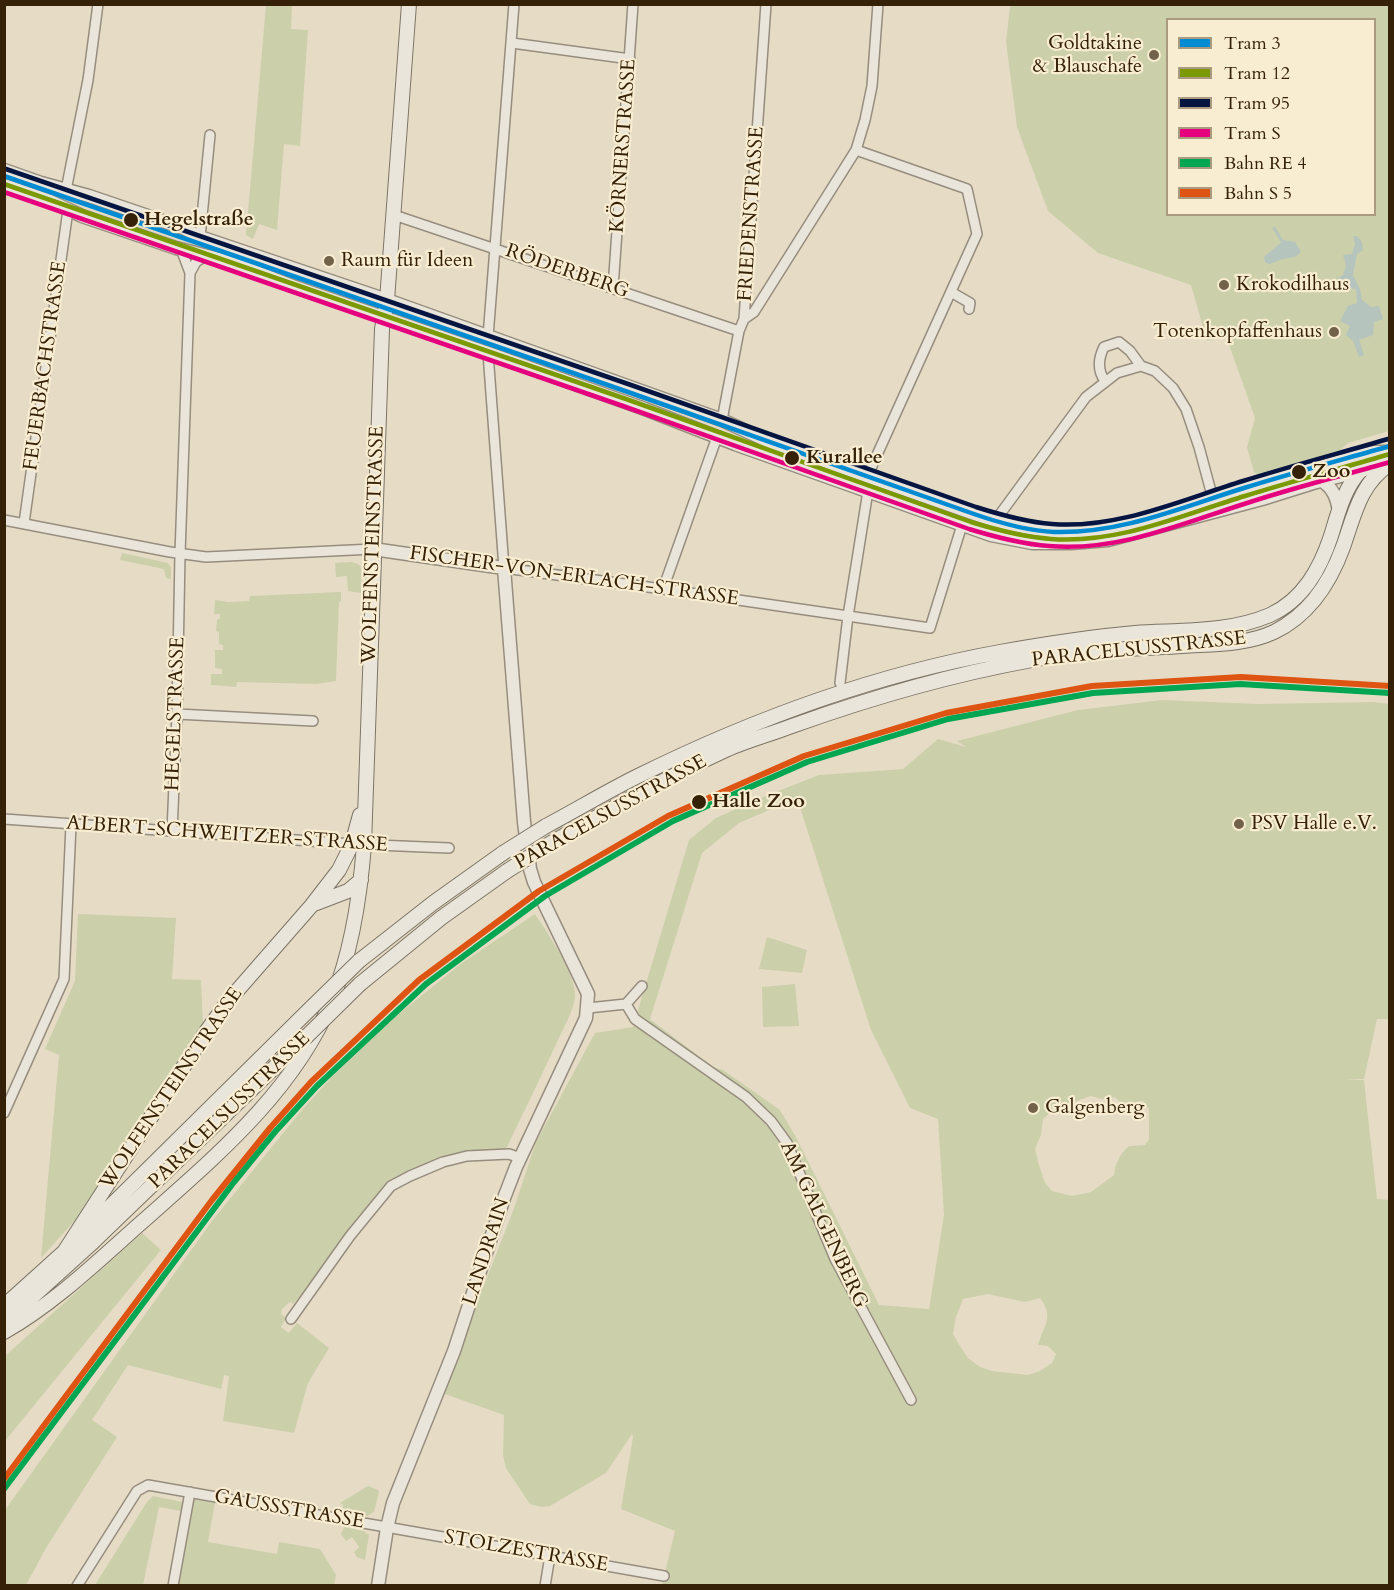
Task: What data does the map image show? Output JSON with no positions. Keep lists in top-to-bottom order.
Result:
{
  "streets": {
    "main road": ["WOLFENSTEINSTRASSE", "PARACELSUSSTRASSE"],
    "street": [
      "KÖRNERSTRASSE",
      "FRIEDENSTRASSE",
      "RÖDERBERG",
      "FEUERBACHSTRASSE",
      "FISCHER-VON-ERLACH-STRASSE",
      "HEGELSTRASSE",
      "ALBERT-SCHWEITZER-STRASSE",
      "AM GALGENBERG",
      "LANDRAIN",
      "GAUSSSTRASSE",
      "STOLZESTRASSE"
    ]
  },
  "crossings": [
    ["KÖRNERSTRASSE", "RÖDERBERG"],
    ["FRIEDENSTRASSE", "RÖDERBERG"],
    ["RÖDERBERG", "WOLFENSTEINSTRASSE"],
    ["FEUERBACHSTRASSE", "FISCHER-VON-ERLACH-STRASSE"],
    ["WOLFENSTEINSTRASSE", "FISCHER-VON-ERLACH-STRASSE"],
    ["WOLFENSTEINSTRASSE", "PARACELSUSSTRASSE"],
    ["WOLFENSTEINSTRASSE", "ALBERT-SCHWEITZER-STRASSE"],
    ["FISCHER-VON-ERLACH-STRASSE", "HEGELSTRASSE"],
    ["HEGELSTRASSE", "ALBERT-SCHWEITZER-STRASSE"],
    ["LANDRAIN", "GAUSSSTRASSE"],
    ["LANDRAIN", "STOLZESTRASSE"],
    ["GAUSSSTRASSE", "STOLZESTRASSE"]
  ],
  "places": [
    "Goldtakine & Blauschafe",
    "Hegelstraße",
    "Raum für Ideen",
    "Krokodilhaus",
    "Totenkopfaffenhaus",
    "Kurallee",
    "Zoo",
    "Halle Zoo",
    "PSV Halle e.V.",
    "Galgenberg"
  ],
  "lines": [
    "tram line 95",
    "tram line 3",
    "tram line 12",
    "tram line S"
  ],
  "legend": [
    "Tram 3",
    "Tram 12",
    "Tram 95",
    "Tram S",
    "Bahn RE 4",
    "Bahn S 5"
  ]
}
